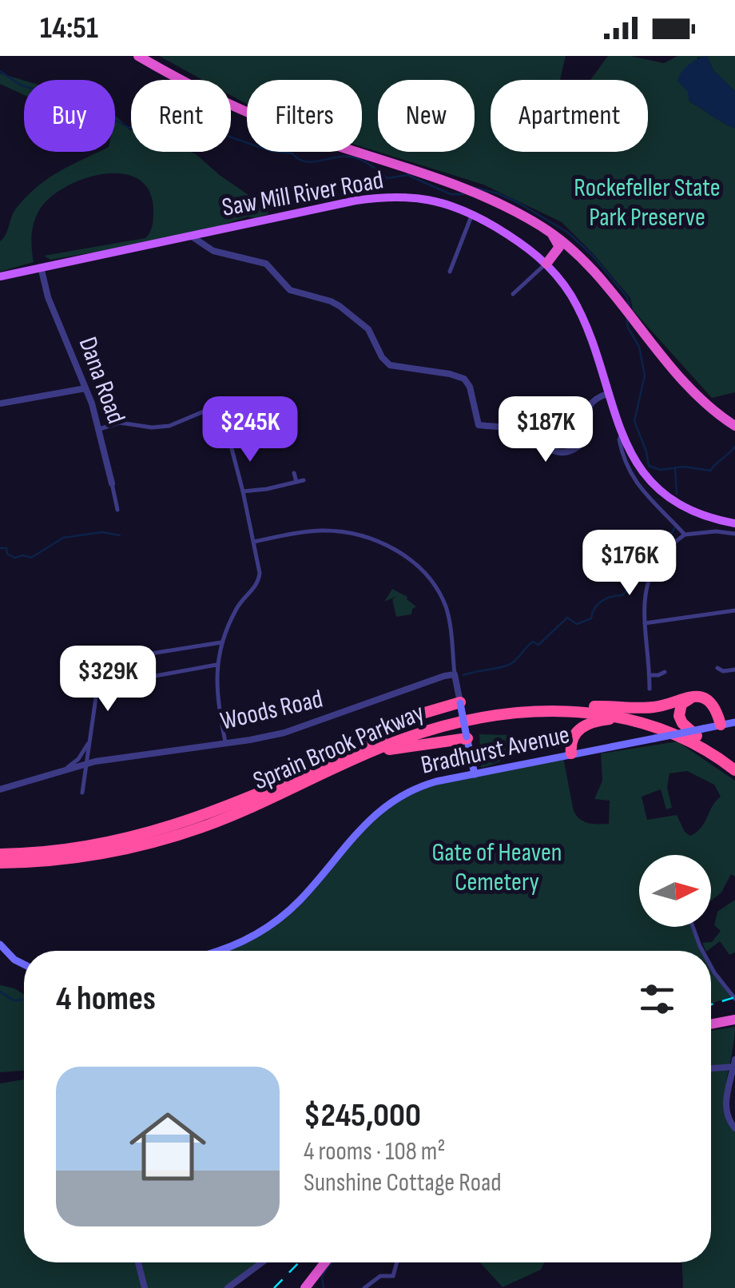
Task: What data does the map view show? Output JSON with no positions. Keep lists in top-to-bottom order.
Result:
{
  "streets": {
    "highway": ["Sprain Brook Parkway"],
    "main road": ["Saw Mill River Road", "Bradhurst Avenue"],
    "street": ["Dana Road", "Woods Road"]
  },
  "crossings": [
    ["Saw Mill River Road", "Dana Road"],
    ["Sprain Brook Parkway", "Bradhurst Avenue"]
  ],
  "parks": ["Rockefeller State Park Preserve", "Gate of Heaven Cemetery"],
  "north": "right",
  "page": {
    "status": "14:51",
    "chip": [
      "Buy",
      "Rent",
      "Filters",
      "New",
      "Apartment"
    ],
    "price": [
      "$245K",
      "$187K",
      "$176K",
      "$329K"
    ],
    "heading": "4 homes",
    "list": [
      {
        "name": "$245,000",
        "note": "4 rooms · 108 m² · Sunshine Cottage Road"
      }
    ]
  }
}
